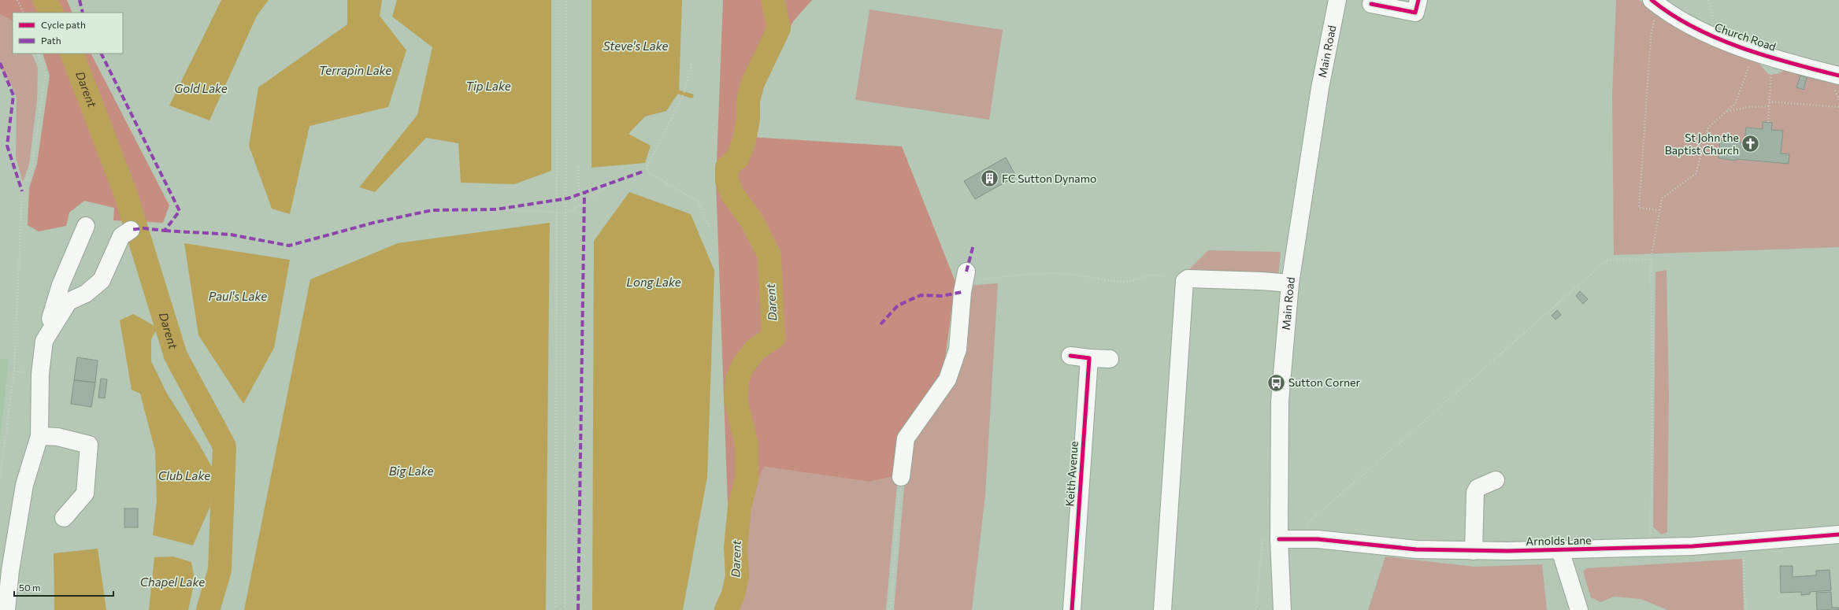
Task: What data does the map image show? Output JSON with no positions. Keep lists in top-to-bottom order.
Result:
{
  "streets": {
    "street": [
      "Church Road",
      "Main Road",
      "Keith Avenue",
      "Arnolds Lane"
    ]
  },
  "crossings": [
    ["Main Road", "Arnolds Lane"]
  ],
  "water": [
    "Steve's Lake",
    "Terrapin Lake",
    "Tip Lake",
    "Gold Lake",
    "Darent",
    "Long Lake",
    "Paul's Lake",
    "Big Lake",
    "Club Lake",
    "Chapel Lake"
  ],
  "places": {
    "church": ["St John the Baptist Church"],
    "building": ["FC Sutton Dynamo"],
    "bus stop": ["Sutton Corner"]
  },
  "legend": ["Cycle path", "Path"],
  "scale_bar": "50 m"
}
